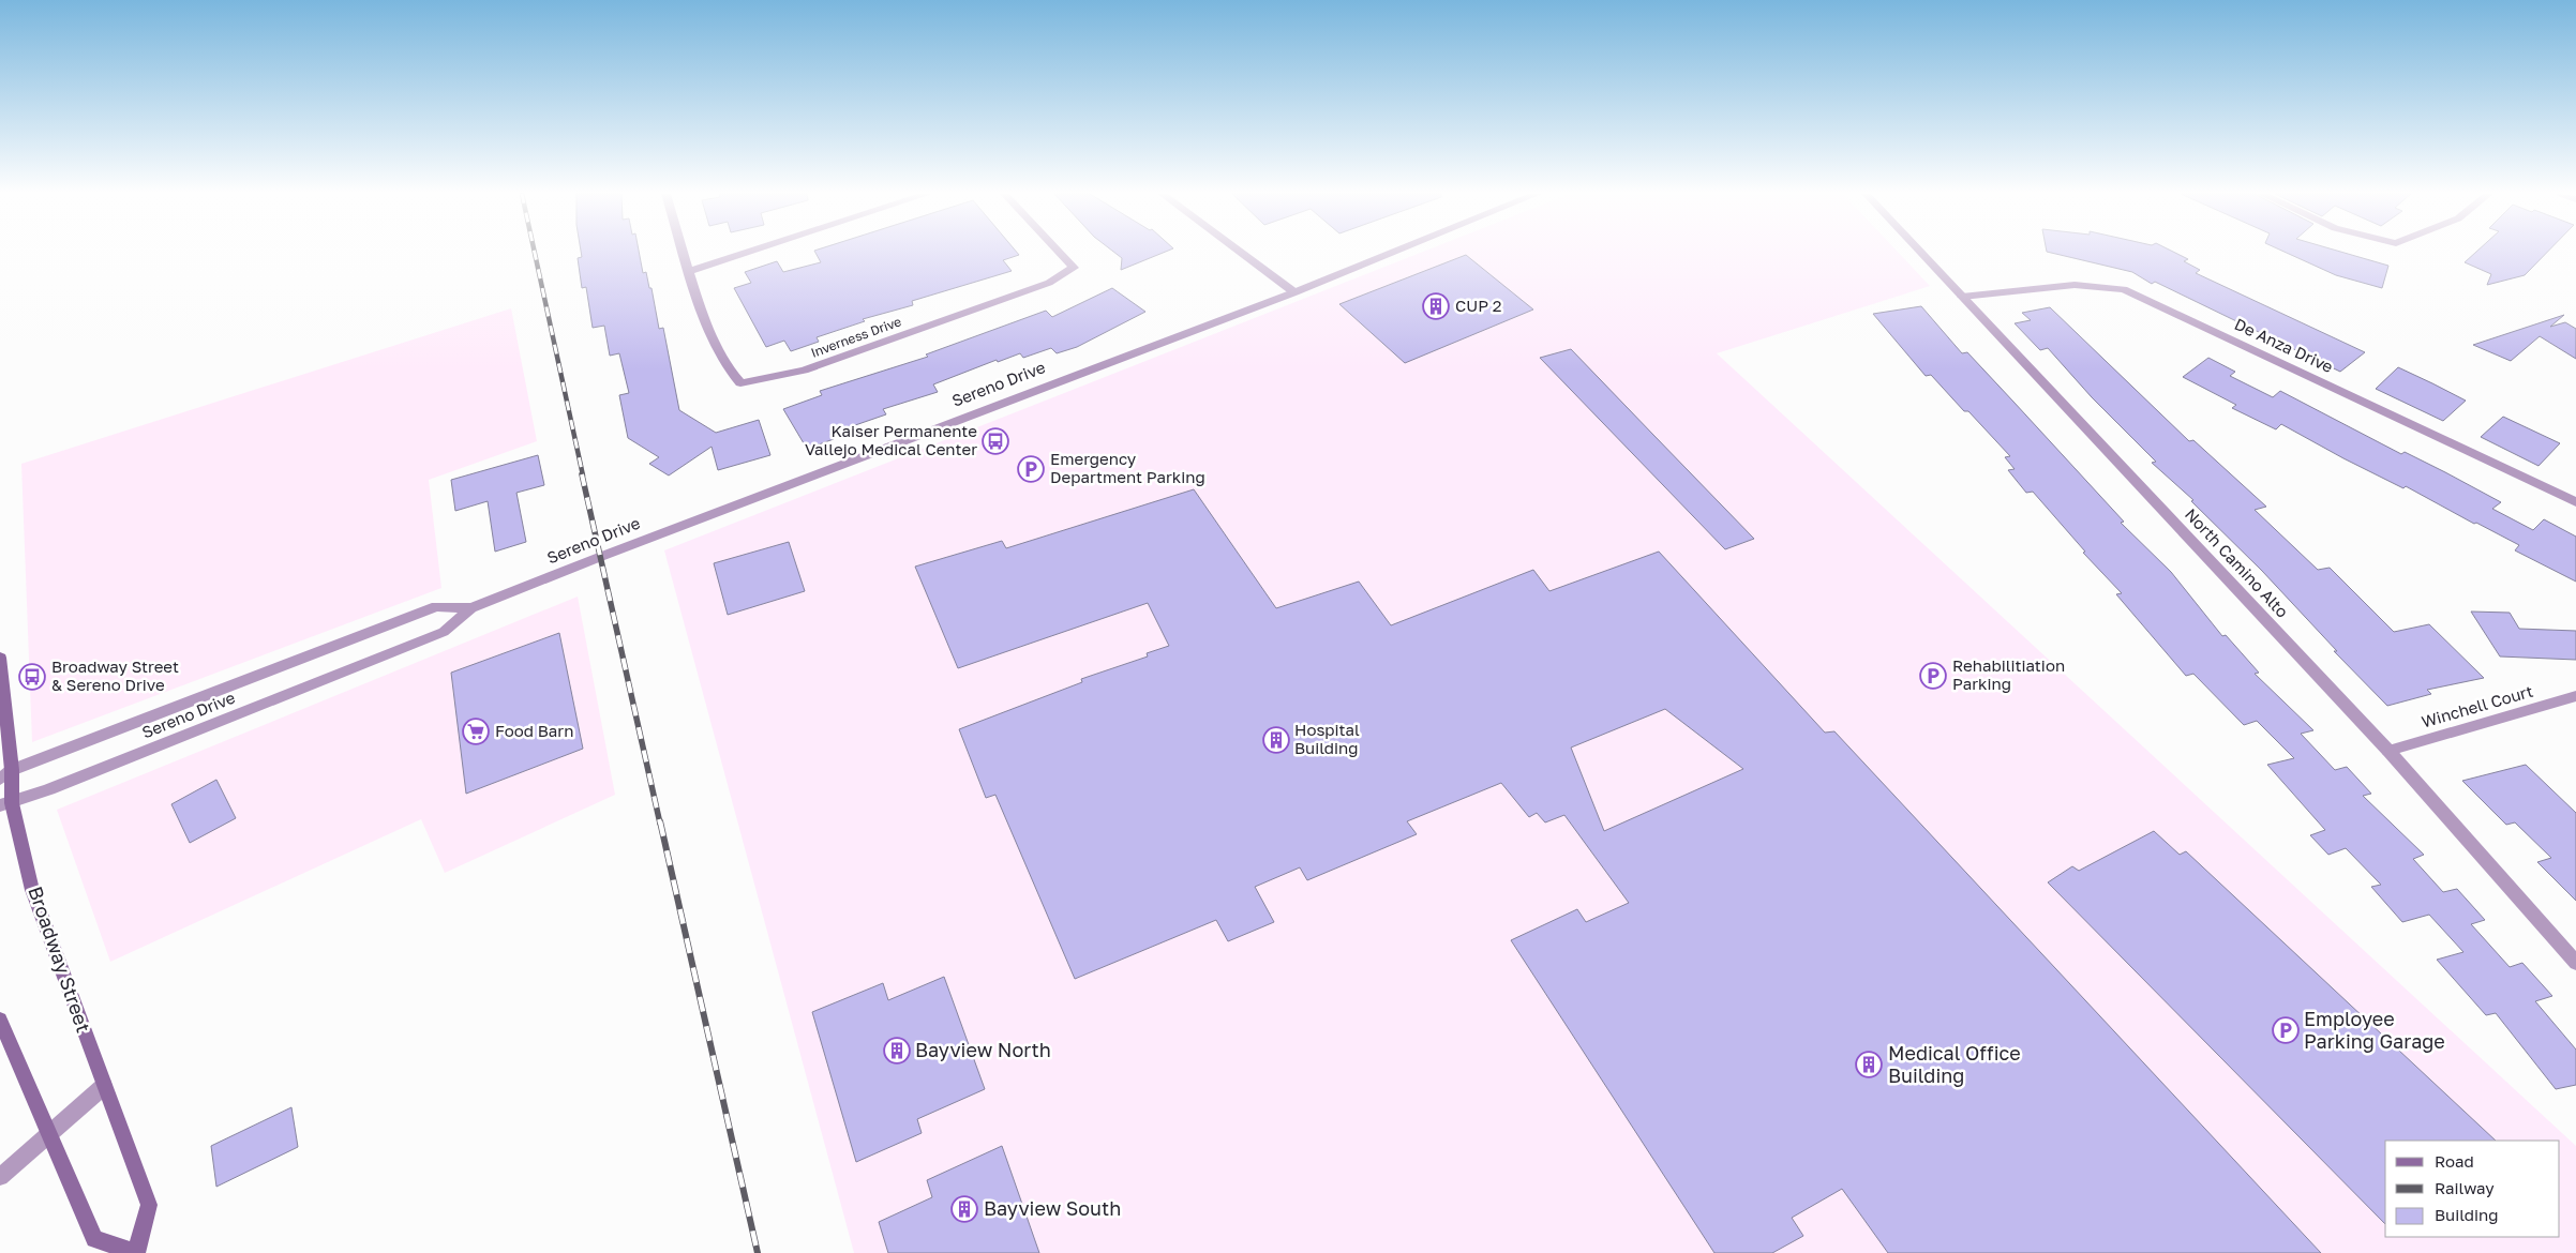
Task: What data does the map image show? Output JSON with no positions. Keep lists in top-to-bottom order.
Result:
{
  "streets": {
    "main road": ["Broadway Street"],
    "street": [
      "Inverness Drive",
      "De Anza Drive",
      "Sereno Drive",
      "North Camino Alto",
      "Winchell Court"
    ]
  },
  "crossings": [
    ["De Anza Drive", "North Camino Alto"],
    ["Sereno Drive", "Broadway Street"],
    ["North Camino Alto", "Winchell Court"]
  ],
  "places": {
    "building": [
      "CUP 2",
      "Hospital Building",
      "Bayview North",
      "Medical Office Building",
      "Bayview South"
    ],
    "bus stop": ["Kaiser Permanente Vallejo Medical Center", "Broadway Street & Sereno Drive"],
    "parking": ["Emergency Department Parking", "Rehabilitiation Parking", "Employee Parking Garage"],
    "supermarket": ["Food Barn"]
  },
  "legend": ["Road", "Railway", "Building"]
}
